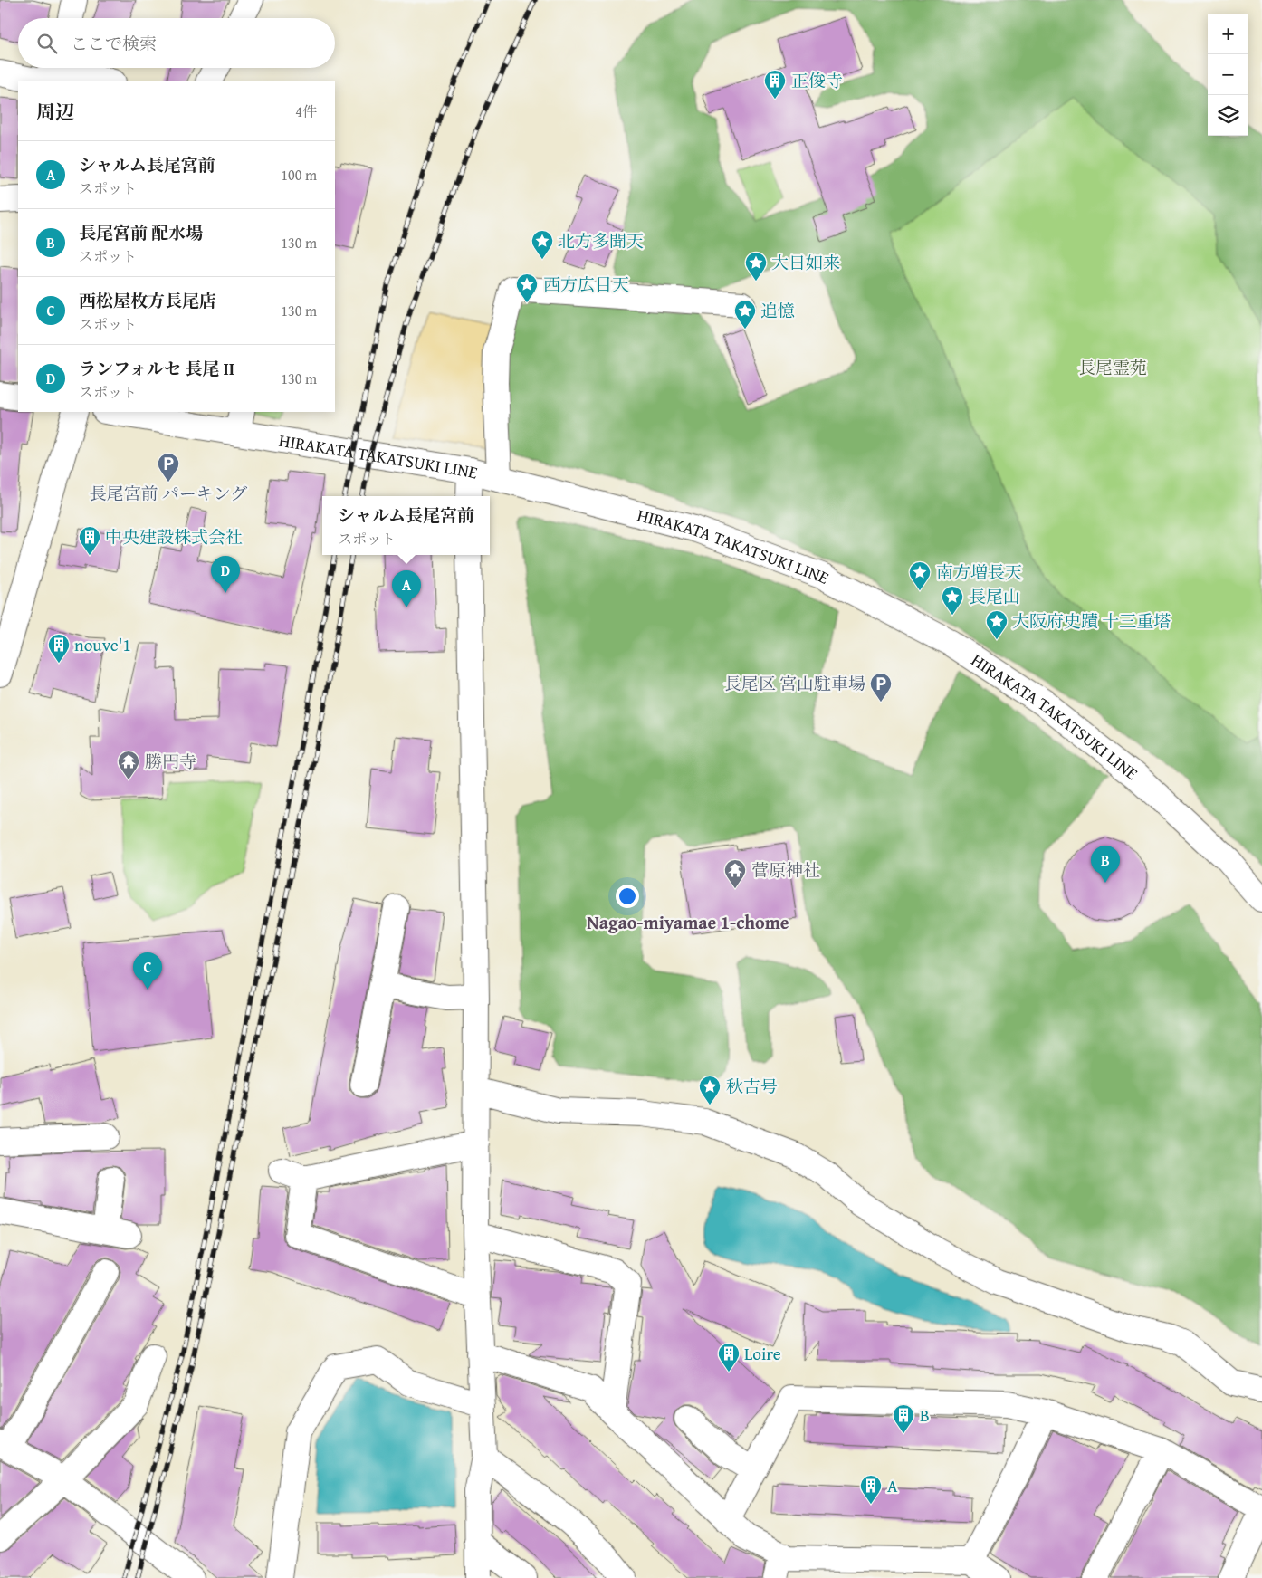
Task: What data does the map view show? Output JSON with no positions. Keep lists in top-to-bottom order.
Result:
{
  "streets": {
    "street": ["HIRAKATA TAKATSUKI LINE"]
  },
  "districts": ["Nagao-miyamae 1-chome"],
  "parks": ["長尾霊苑"],
  "places": {
    "building": [
      "正俊寺",
      "中央建設株式会社",
      "nouve'1",
      "Loire",
      "B",
      "A"
    ],
    "place": [
      "北方多聞天",
      "大日如来",
      "西方広目天",
      "追憶",
      "南方増長天",
      "長尾山",
      "大阪府史蹟 十三重塔",
      "秋吉号"
    ],
    "parking": ["長尾宮前 パーキング", "長尾区 宮山駐車場"],
    "temple": ["勝円寺", "菅原神社"]
  },
  "page": {
    "map_buttons": ["+", "−"],
    "search": "ここで検索",
    "heading": ["周辺", "4件"],
    "list": [
      {
        "mark": "A",
        "name": "シャルム長尾宮前",
        "note": "スポット",
        "value": "100 m"
      },
      {
        "mark": "B",
        "name": "長尾宮前 配水場",
        "note": "スポット",
        "value": "130 m"
      },
      {
        "mark": "C",
        "name": "西松屋枚方長尾店",
        "note": "スポット",
        "value": "130 m"
      },
      {
        "mark": "D",
        "name": "ランフォルセ 長尾 II",
        "note": "スポット",
        "value": "130 m"
      }
    ],
    "popup": ["シャルム長尾宮前", "スポット"],
    "pins": [
      "D",
      "A",
      "B",
      "C"
    ]
  }
}
